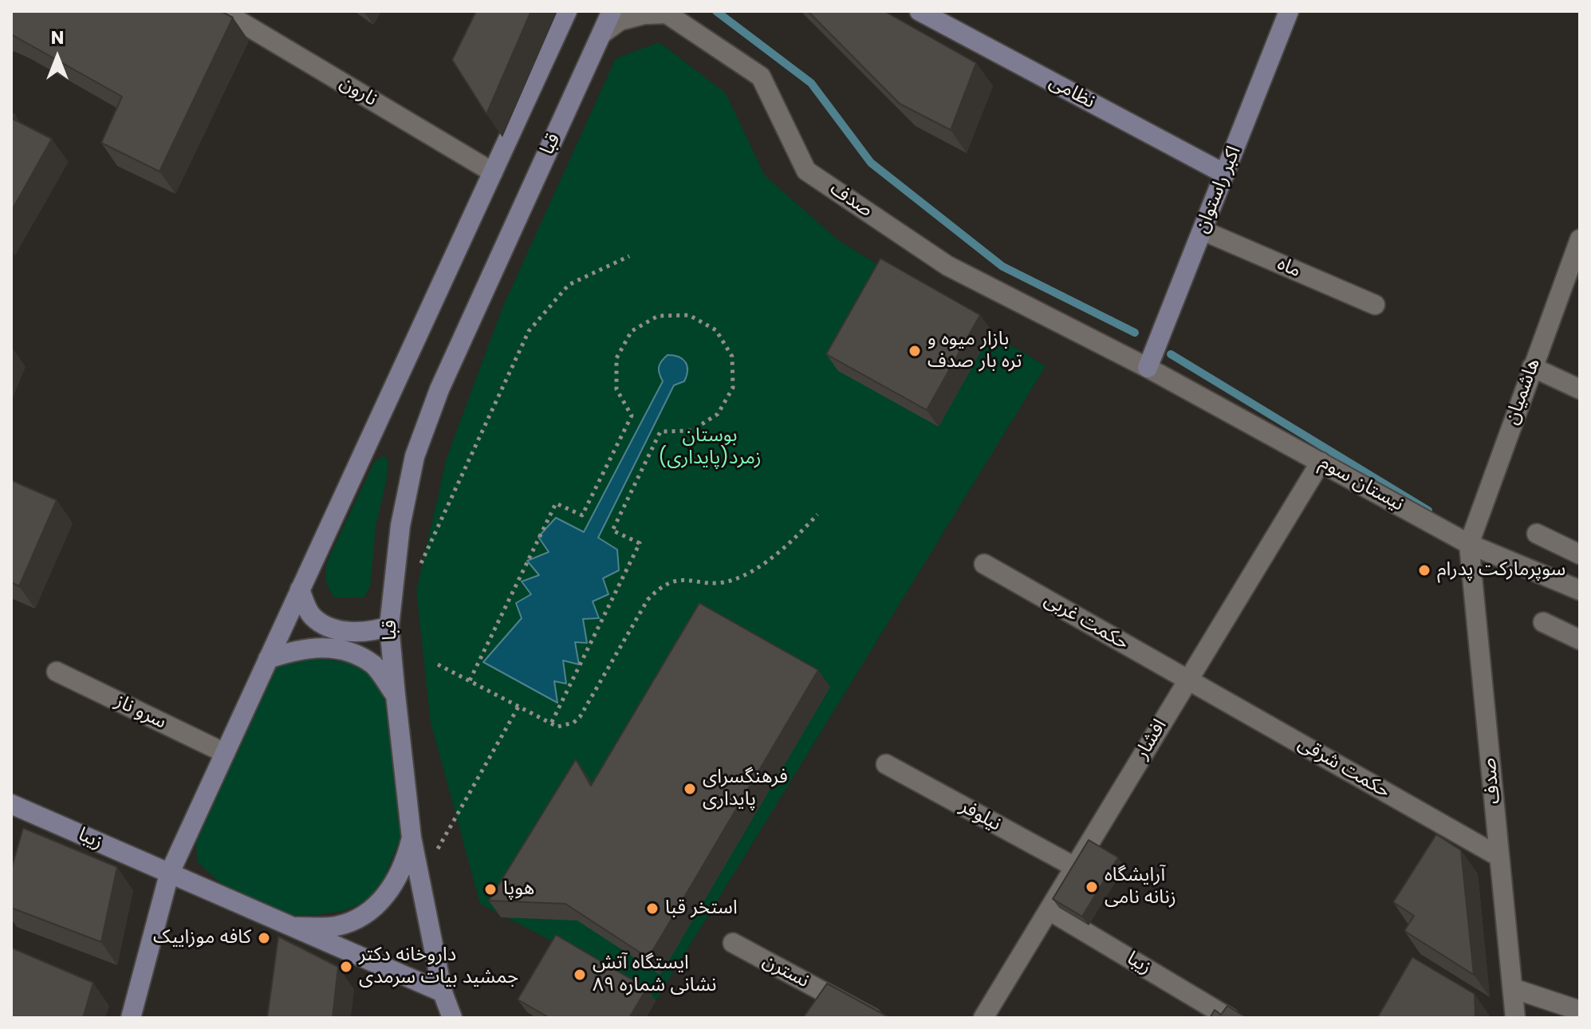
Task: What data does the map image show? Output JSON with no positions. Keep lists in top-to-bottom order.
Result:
{
  "streets": {
    "street": [
      "نارون",
      "نظامی",
      "قبا",
      "اکبر راستوان",
      "صدف",
      "ماه",
      "هاشمیان",
      "نیستان سوم",
      "حکمت غربی",
      "سرو ناز",
      "افشار",
      "حکمت شرقی",
      "نیلوفر",
      "زیبا",
      "نسترن"
    ]
  },
  "crossings": [
    ["نظامی", "اکبر راستوان"],
    ["قبا", "صدف"],
    ["اکبر راستوان", "صدف"],
    ["اکبر راستوان", "ماه"],
    ["اکبر راستوان", "نیستان سوم"],
    ["صدف", "هاشمیان"],
    ["صدف", "نیستان سوم"],
    ["صدف", "حکمت شرقی"],
    ["هاشمیان", "نیستان سوم"],
    ["نیستان سوم", "افشار"],
    ["حکمت غربی", "افشار"],
    ["حکمت غربی", "حکمت شرقی"],
    ["افشار", "حکمت شرقی"],
    ["افشار", "نیلوفر"],
    ["افشار", "زیبا"]
  ],
  "parks": ["بوستان زمرد(پایداری)"],
  "places": [
    "بازار میوه و تره بار صدف",
    "سوپرمارکت پدرام",
    "فرهنگسرای پایداری",
    "آرایشگاه زنانه نامی",
    "هوپا",
    "استخر قبا",
    "کافه موزاییک",
    "داروخانه دکتر جمشید بیات سرمدی",
    "ایستگاه آتش نشانی شماره ۸۹"
  ],
  "north": "top"
}
